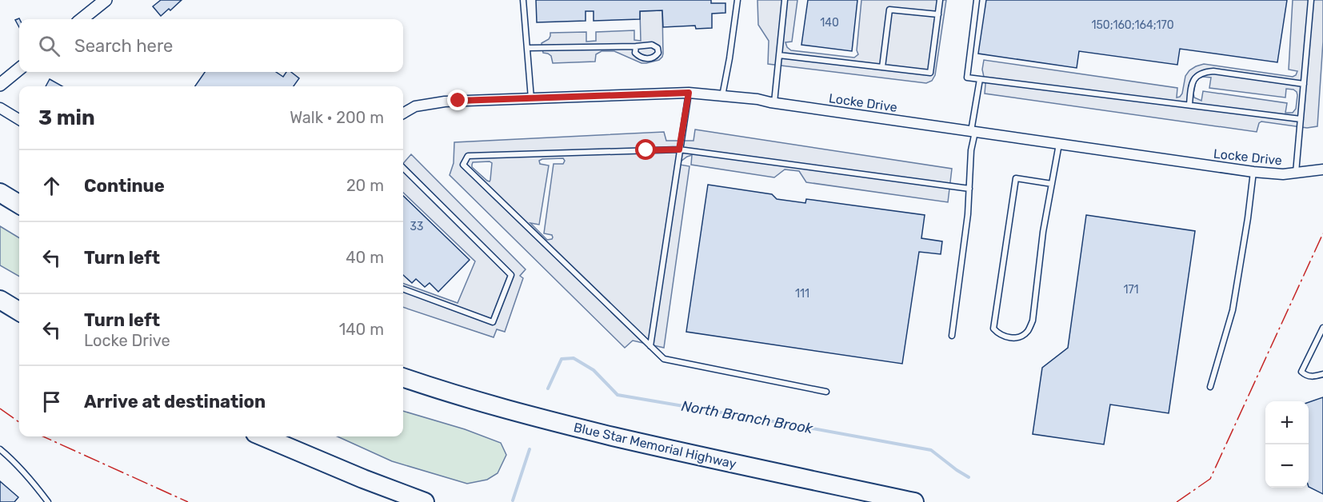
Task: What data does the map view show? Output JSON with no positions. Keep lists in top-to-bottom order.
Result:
{
  "streets": {
    "highway": ["Blue Star Memorial Highway"],
    "street": ["Locke Drive"]
  },
  "water": ["North Branch Brook"],
  "house_numbers": [
    "140",
    "150;160;164;170",
    "33",
    "171",
    "111"
  ],
  "page": {
    "search": "Search here",
    "heading": ["3 min", "Walk · 200 m"],
    "list": [
      ["Continue", "20 m"],
      ["Turn left", "40 m"],
      ["Turn left", "Locke Drive", "140 m"],
      "Arrive at destination"
    ],
    "map_buttons": ["+", "−"]
  }
}
